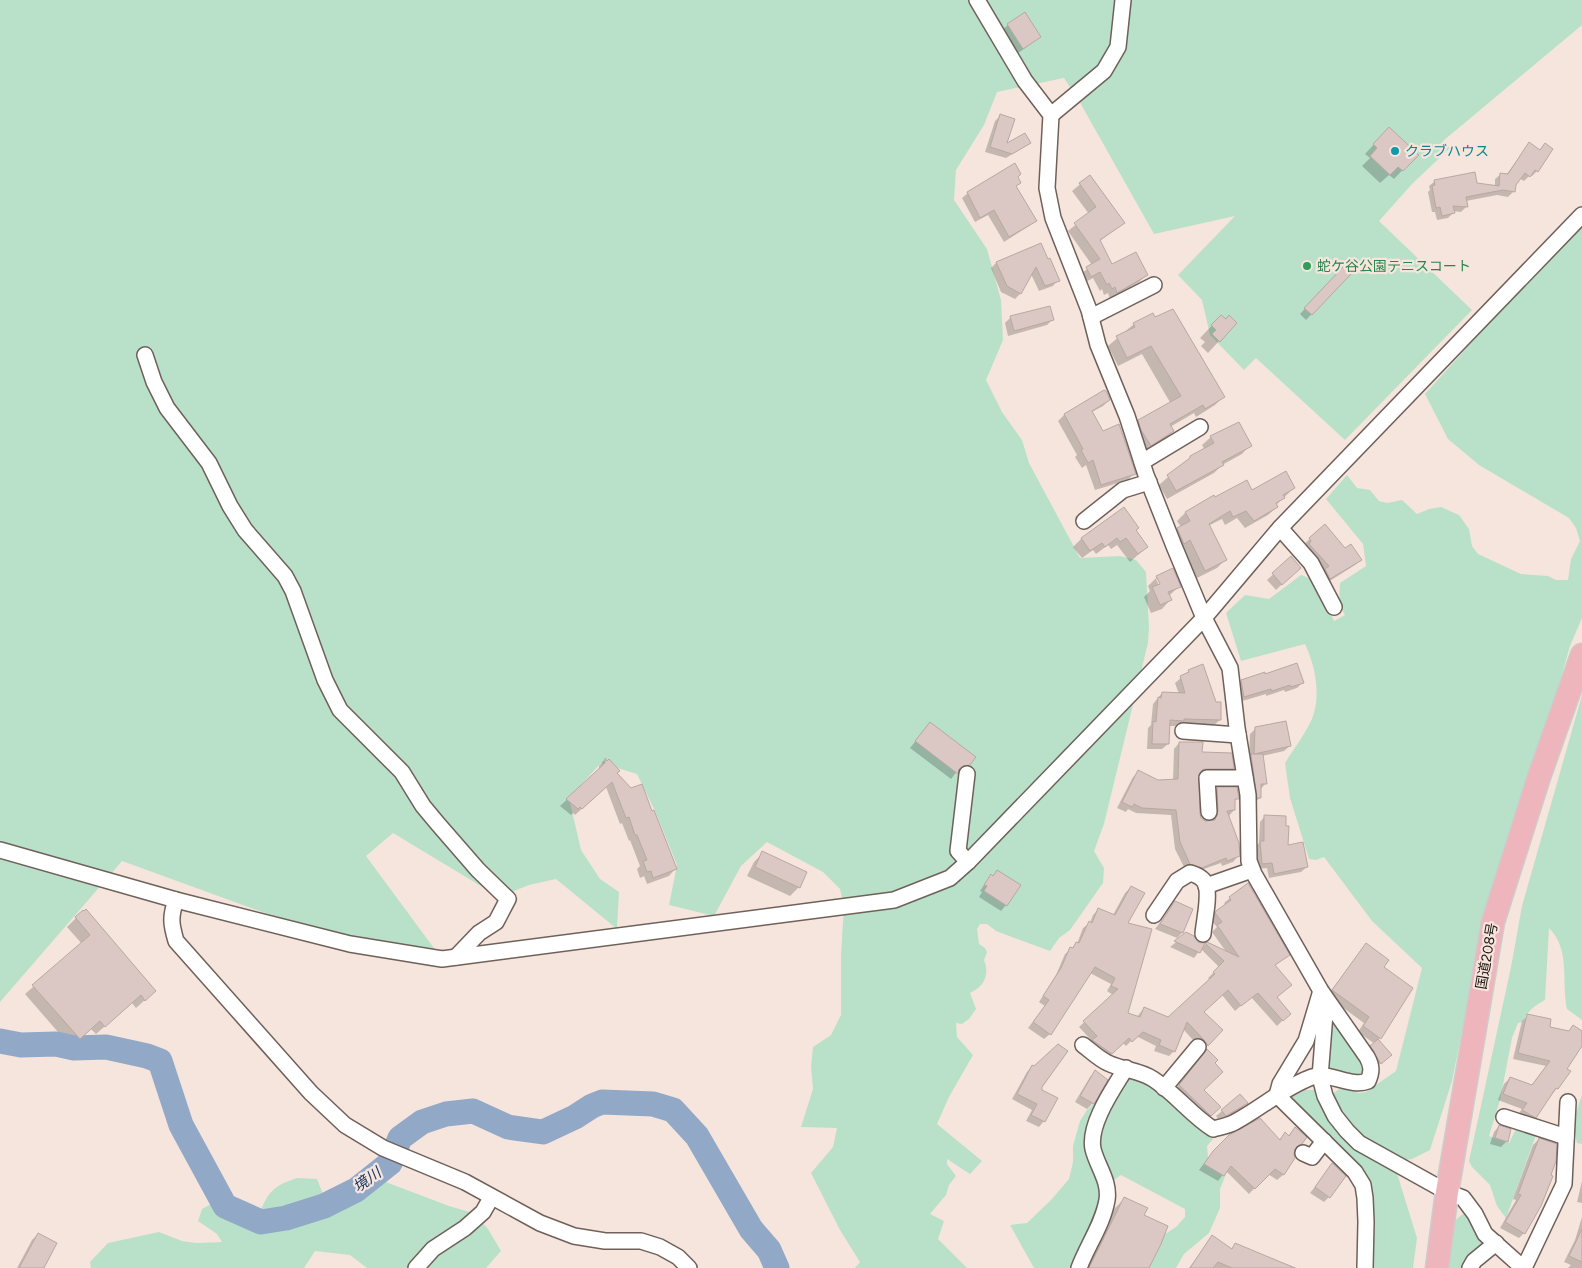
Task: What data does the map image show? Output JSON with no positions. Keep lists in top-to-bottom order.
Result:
{
  "streets": {
    "highway": ["国道208号"]
  },
  "water": ["境川"],
  "places": ["クラブハウス", "蛇ケ谷公園テニスコート"]
}
